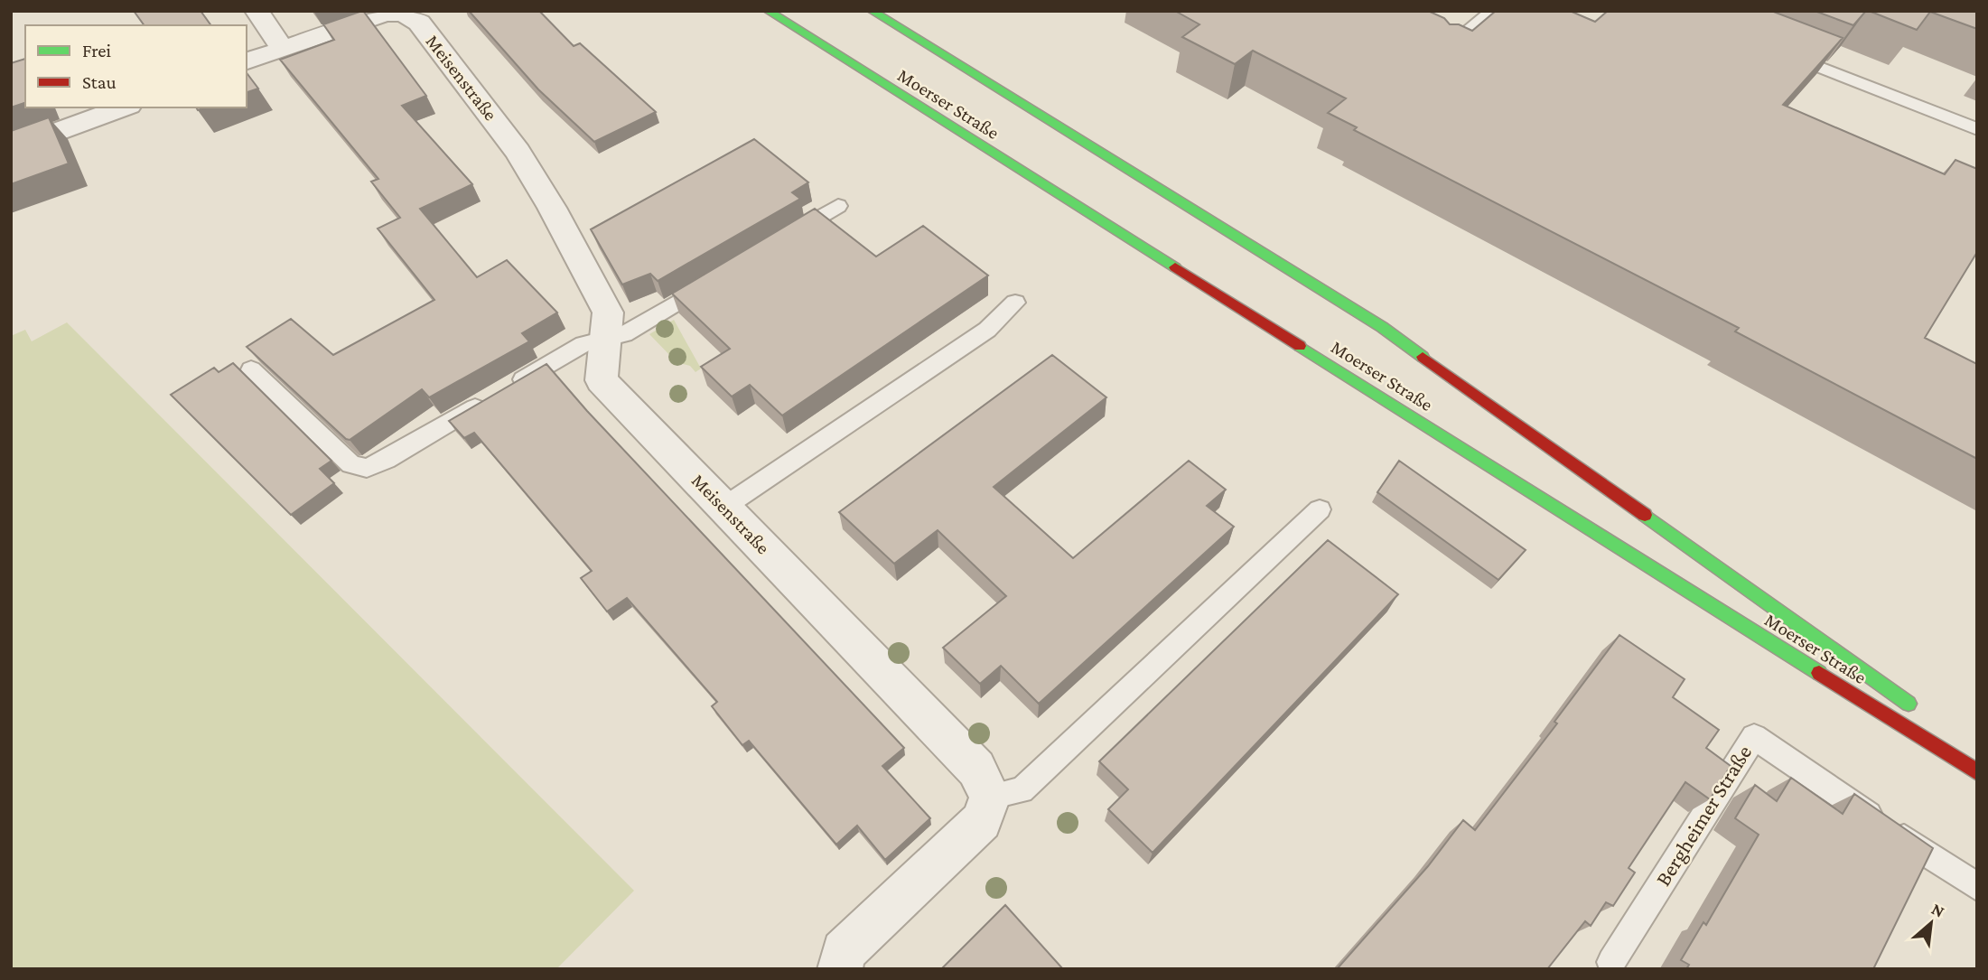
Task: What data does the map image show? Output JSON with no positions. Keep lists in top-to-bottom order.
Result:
{
  "streets": {
    "main road": ["Moerser Straße"],
    "street": ["Meisenstraße"],
    "lane": ["Bergheimer Straße"]
  },
  "legend": ["Frei", "Stau"],
  "north": "top right"
}
